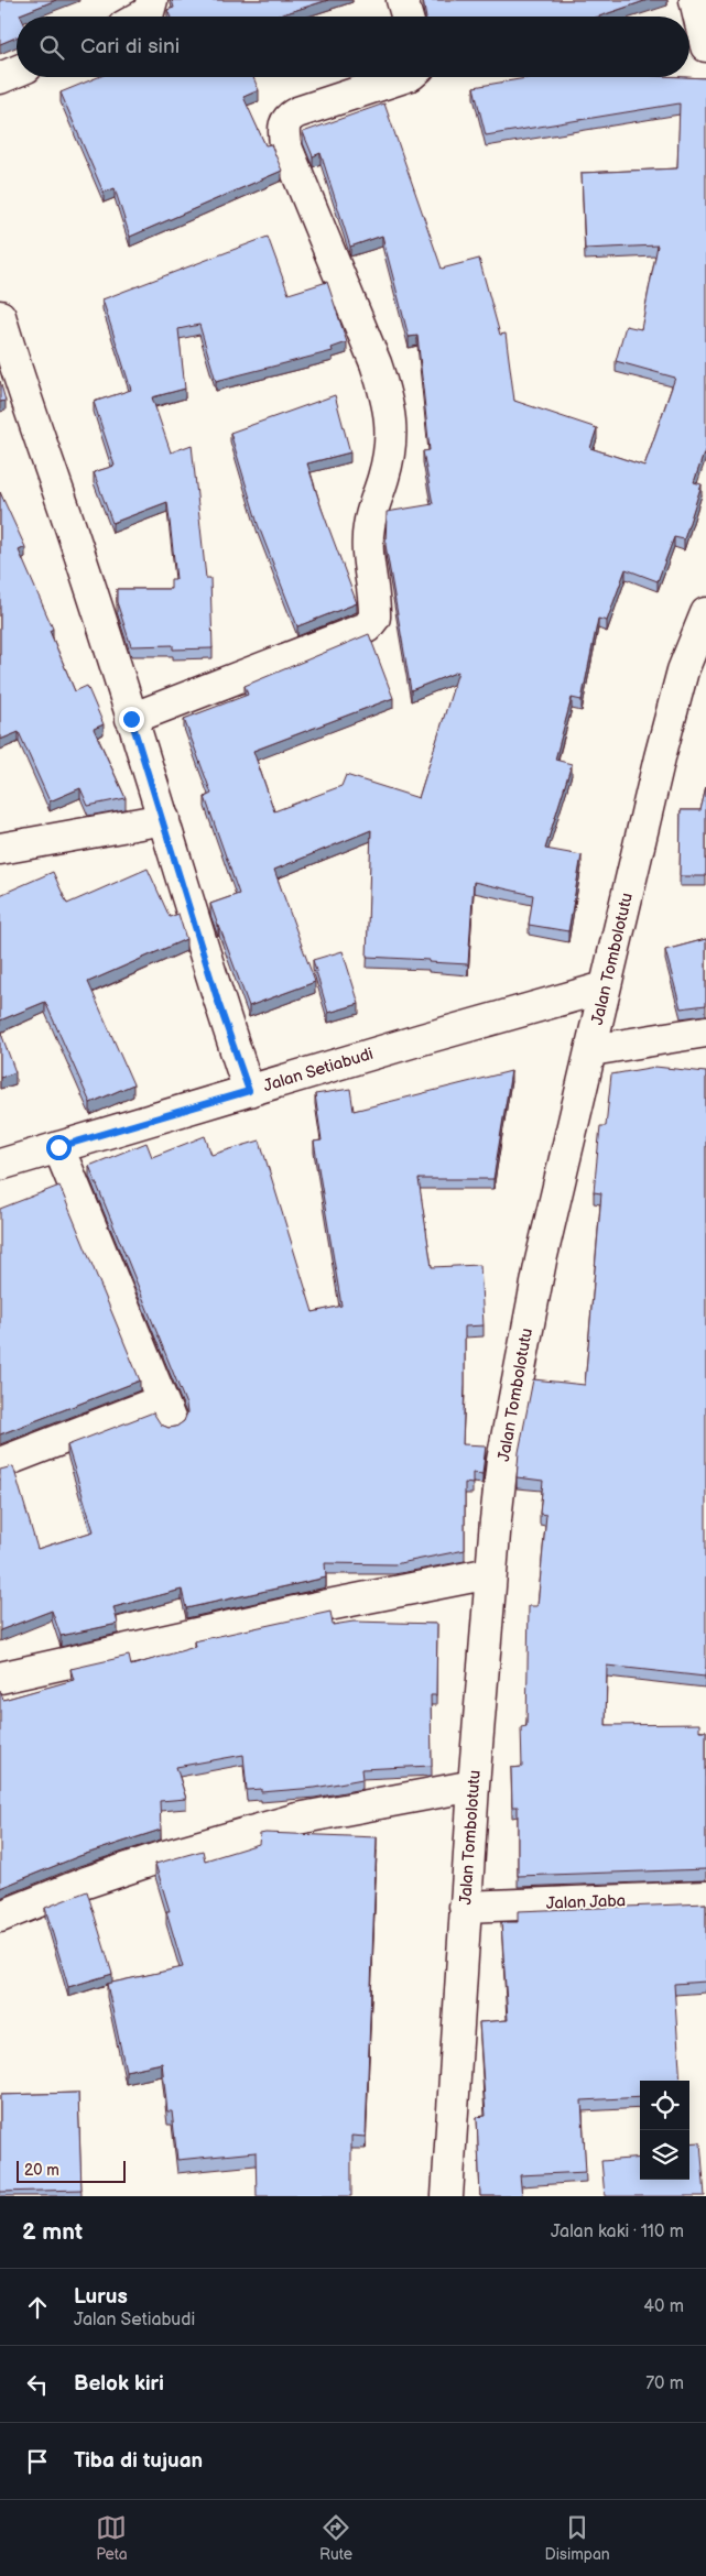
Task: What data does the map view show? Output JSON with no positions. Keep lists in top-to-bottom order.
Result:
{
  "streets": {
    "street": ["Jalan Tombolotutu", "Jalan Setiabudi", "Jalan Jaba"]
  },
  "crossings": [
    ["Jalan Tombolotutu", "Jalan Setiabudi"],
    ["Jalan Tombolotutu", "Jalan Jaba"]
  ],
  "scale_bar": "20 m",
  "page": {
    "search": "Cari di sini",
    "scale": "20 m",
    "heading": ["2 mnt", "Jalan kaki · 110 m"],
    "list": [
      ["Lurus", "Jalan Setiabudi", "40 m"],
      ["Belok kiri", "70 m"],
      "Tiba di tujuan"
    ],
    "nav": ["Peta", "Rute", "Disimpan"]
  }
}
